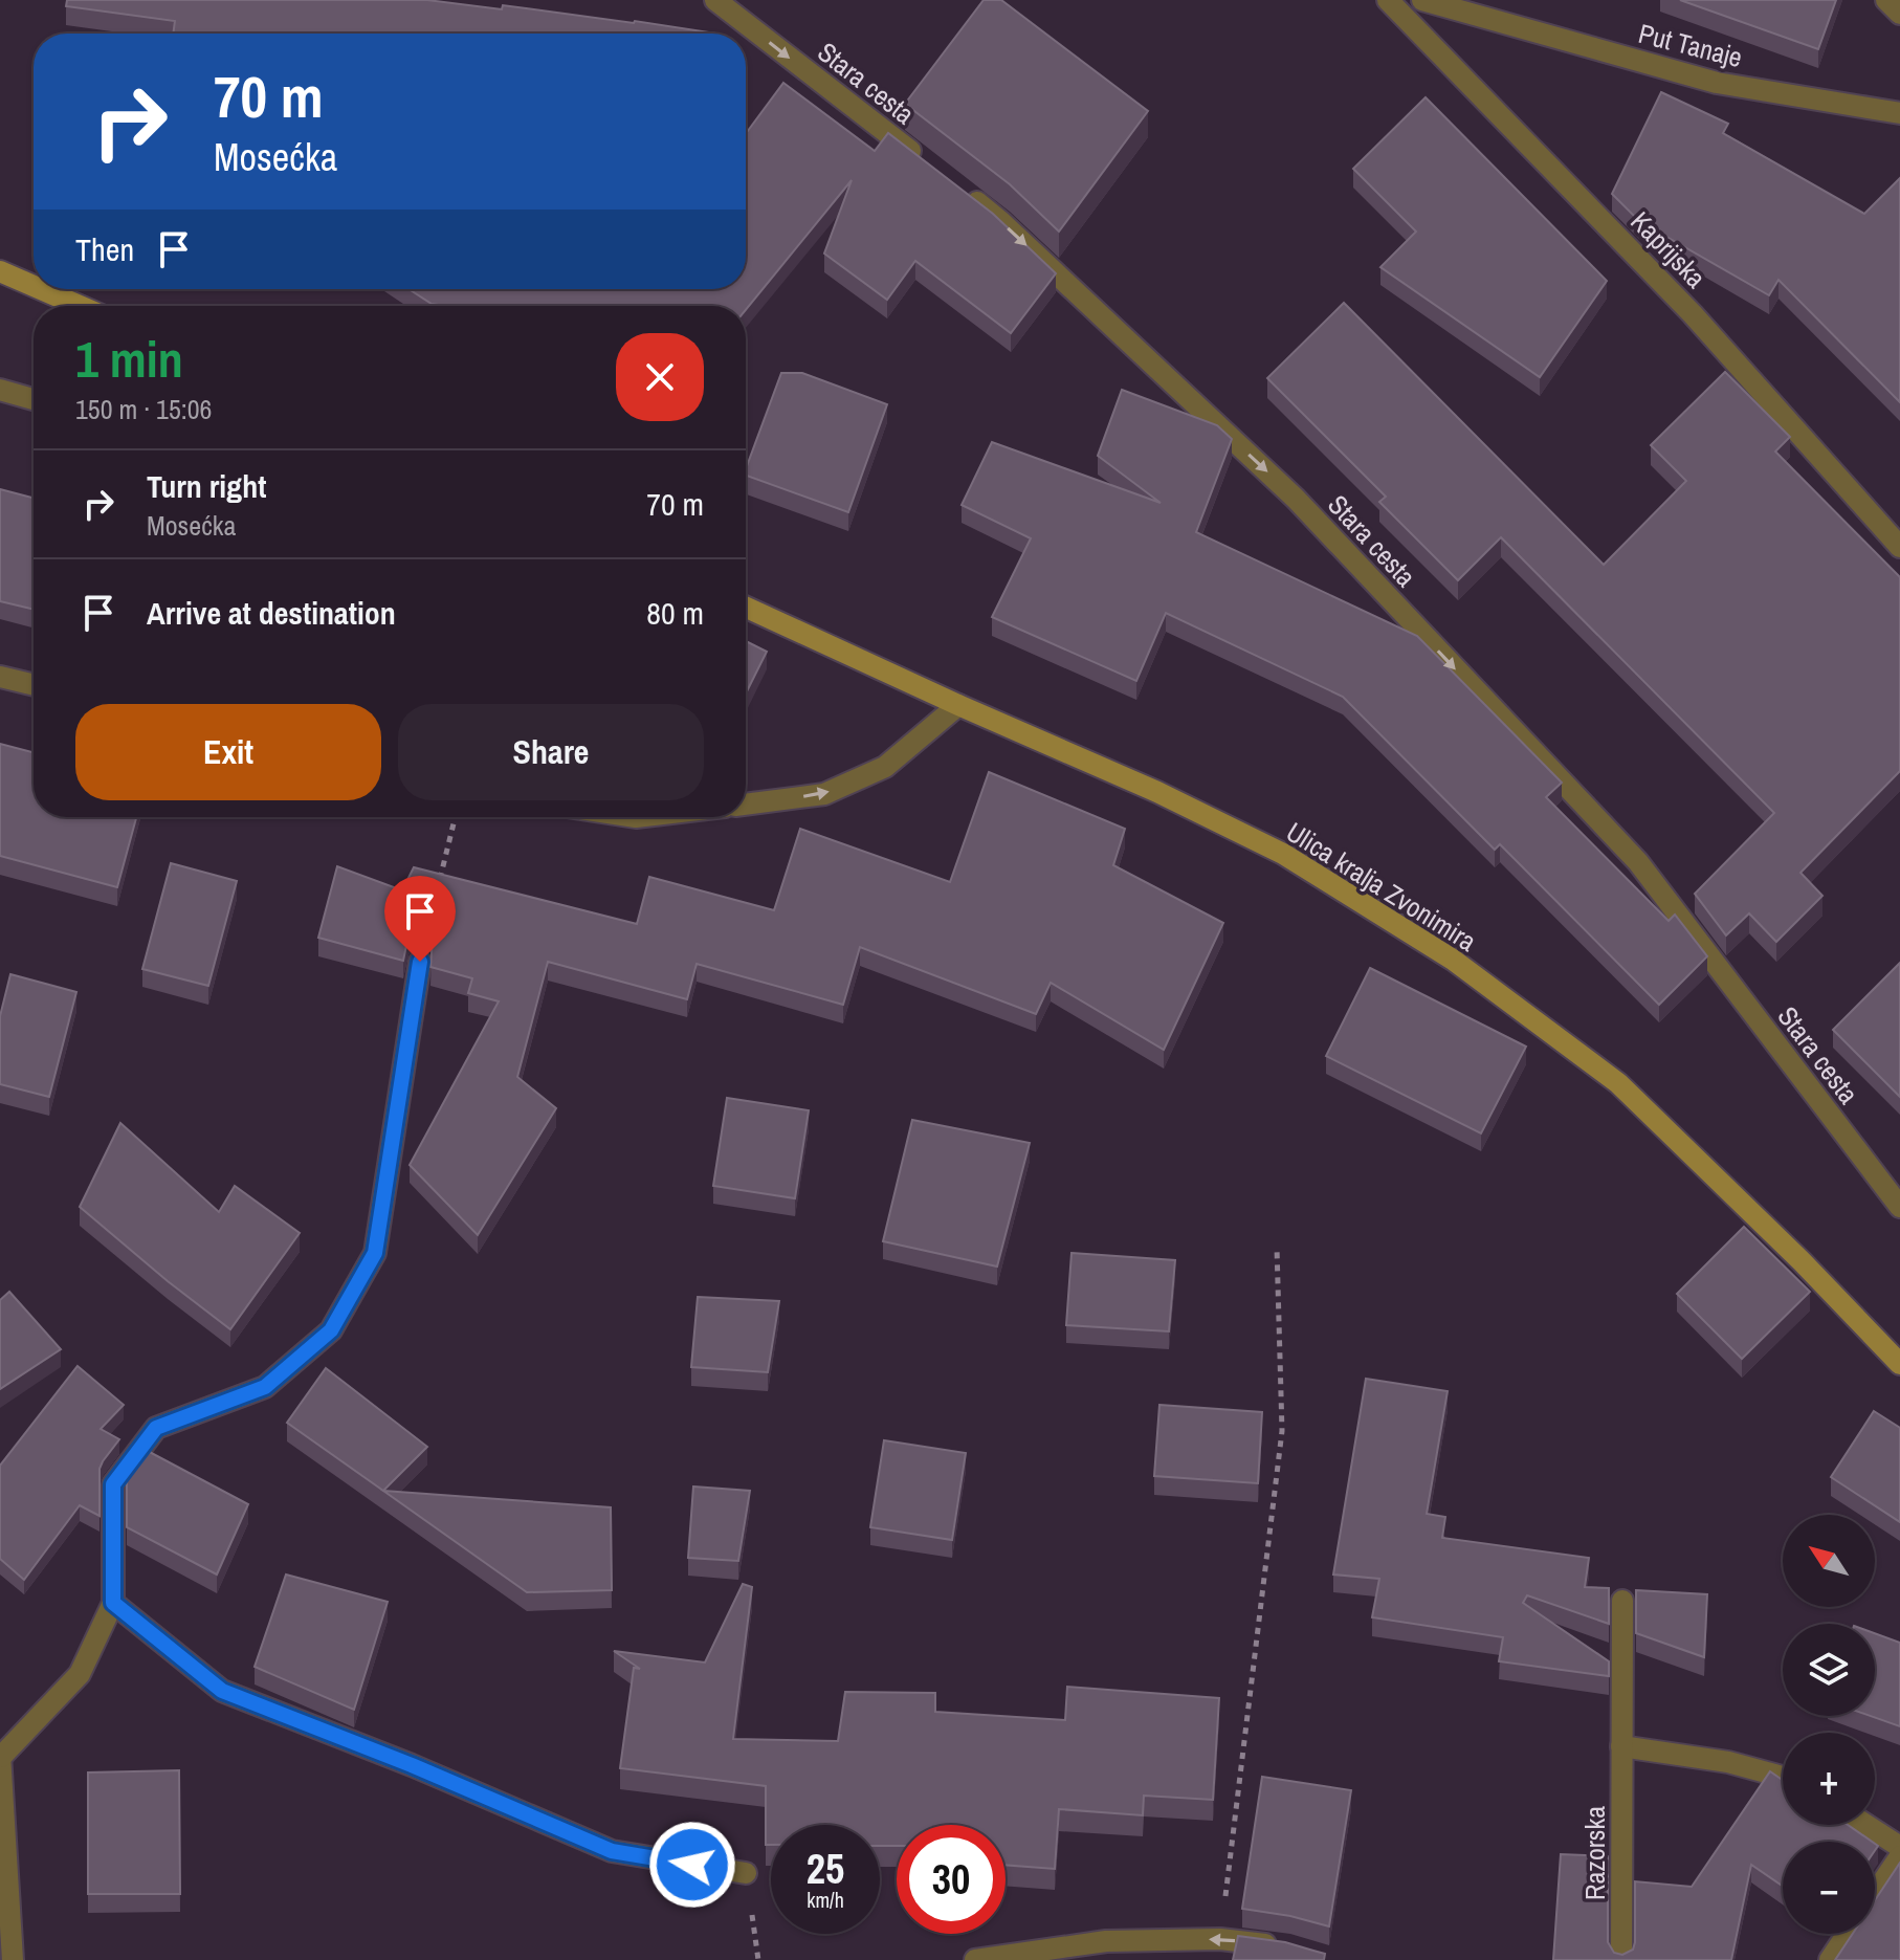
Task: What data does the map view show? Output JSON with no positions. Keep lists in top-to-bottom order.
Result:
{
  "streets": {
    "main road": ["Ulica kralja Zvonimira"],
    "street": [
      "Put Tanaje",
      "Stara cesta",
      "Kaprijska",
      "Razorska"
    ]
  },
  "one_way": ["Stara cesta"],
  "north": "top left",
  "page": {
    "turn": ["70 m", "Mosećka"],
    "then": "Then",
    "heading": ["1 min", "150 m · 15:06"],
    "list": [
      {
        "name": "Turn right",
        "note": "Mosećka",
        "value": "70 m"
      },
      {
        "name": "Arrive at destination",
        "value": "80 m"
      }
    ],
    "buttons": ["Exit", "Share"],
    "map_buttons": ["+", "−"],
    "speed": "25 km/h",
    "limit": "30"
  }
}
